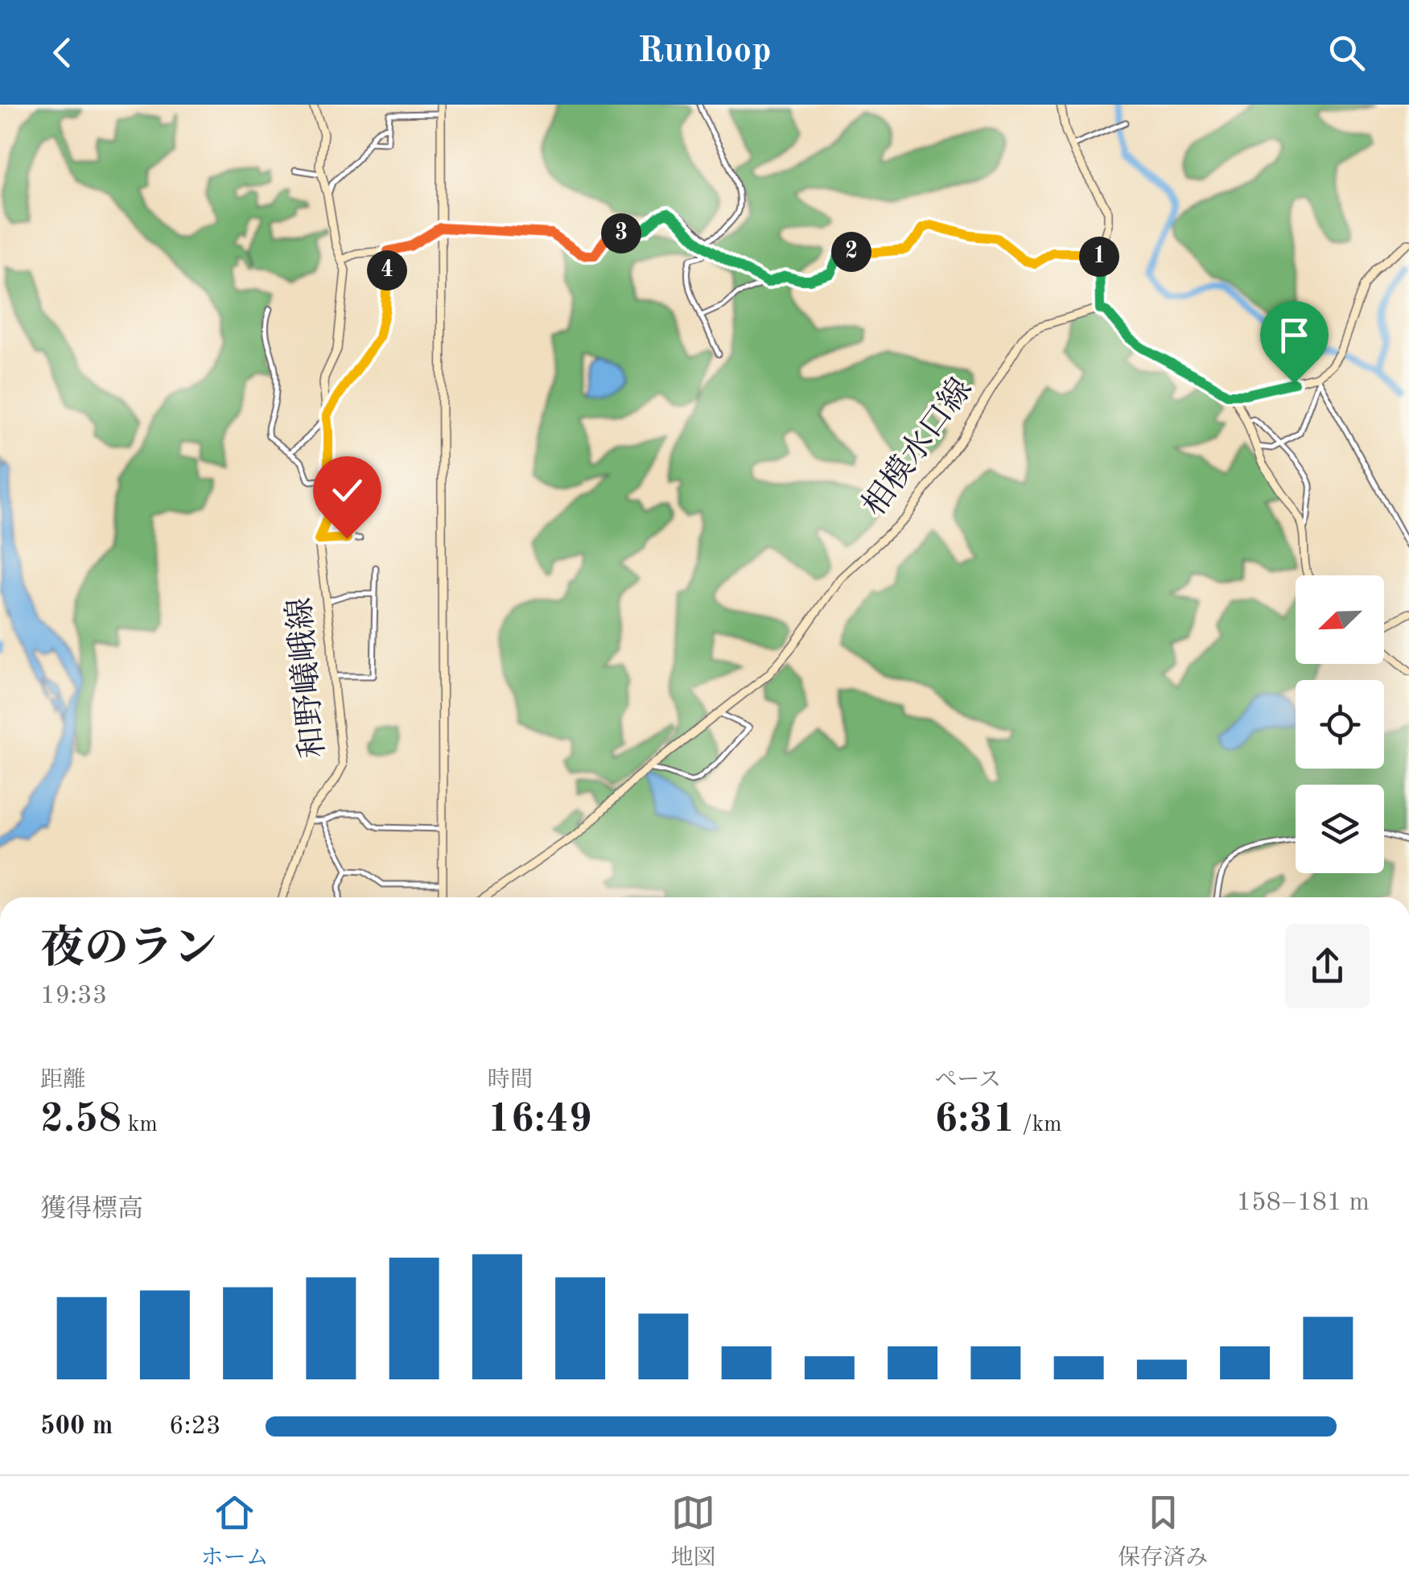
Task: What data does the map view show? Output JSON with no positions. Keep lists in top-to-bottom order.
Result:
{
  "streets": {
    "main road": ["相模水口線", "和野嶬峨線"]
  },
  "north": "bottom left",
  "page": {
    "header": "Runloop",
    "pins": [
      "3",
      "2",
      "1",
      "4"
    ],
    "heading": ["夜のラン", "19:33"],
    "stats": [
      ["距離", "2.58 km"],
      ["時間", "16:49"],
      ["ペース", "6:31 /km"]
    ],
    "chart": ["獲得標高", "158–181 m"],
    "list": [
      {
        "name": "500 m",
        "note": "6:23"
      }
    ],
    "tabs": ["ホーム", "地図", "保存済み"]
  }
}
